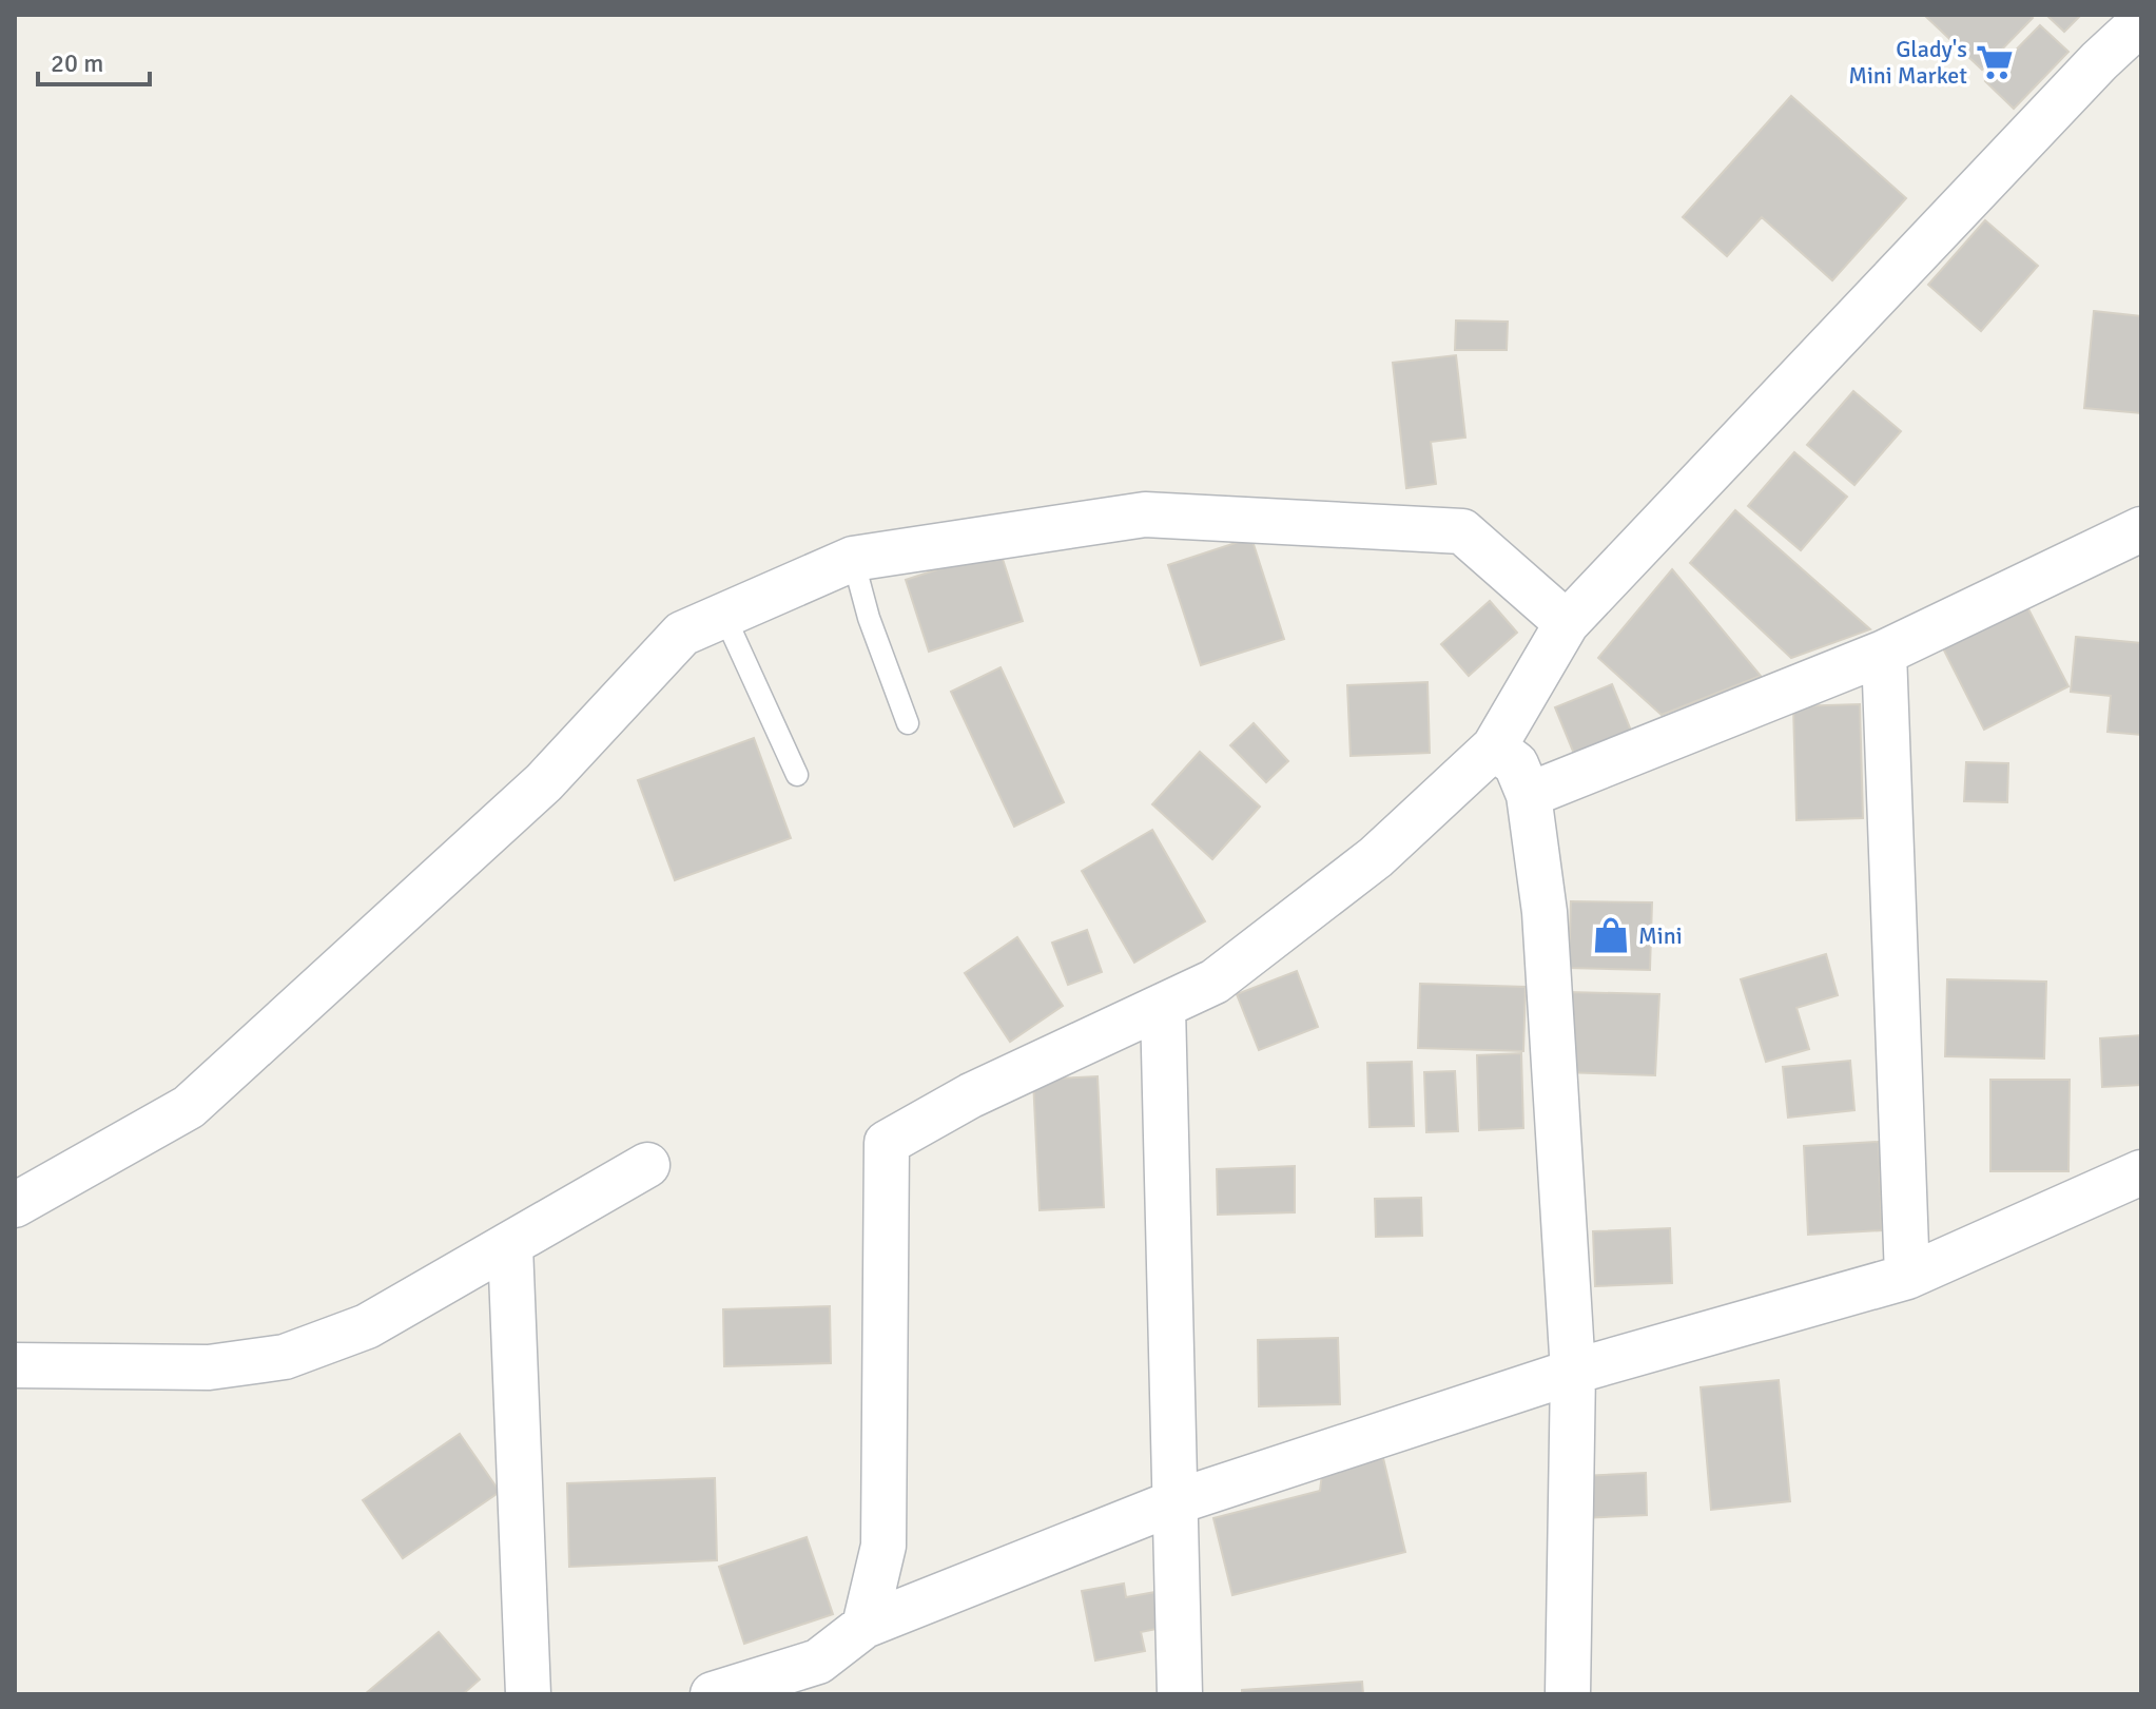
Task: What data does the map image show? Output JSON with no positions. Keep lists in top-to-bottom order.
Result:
{
  "places": {
    "supermarket": ["Glady's Mini Market"],
    "shop": ["Mini"]
  },
  "scale_bar": "20 m"
}
